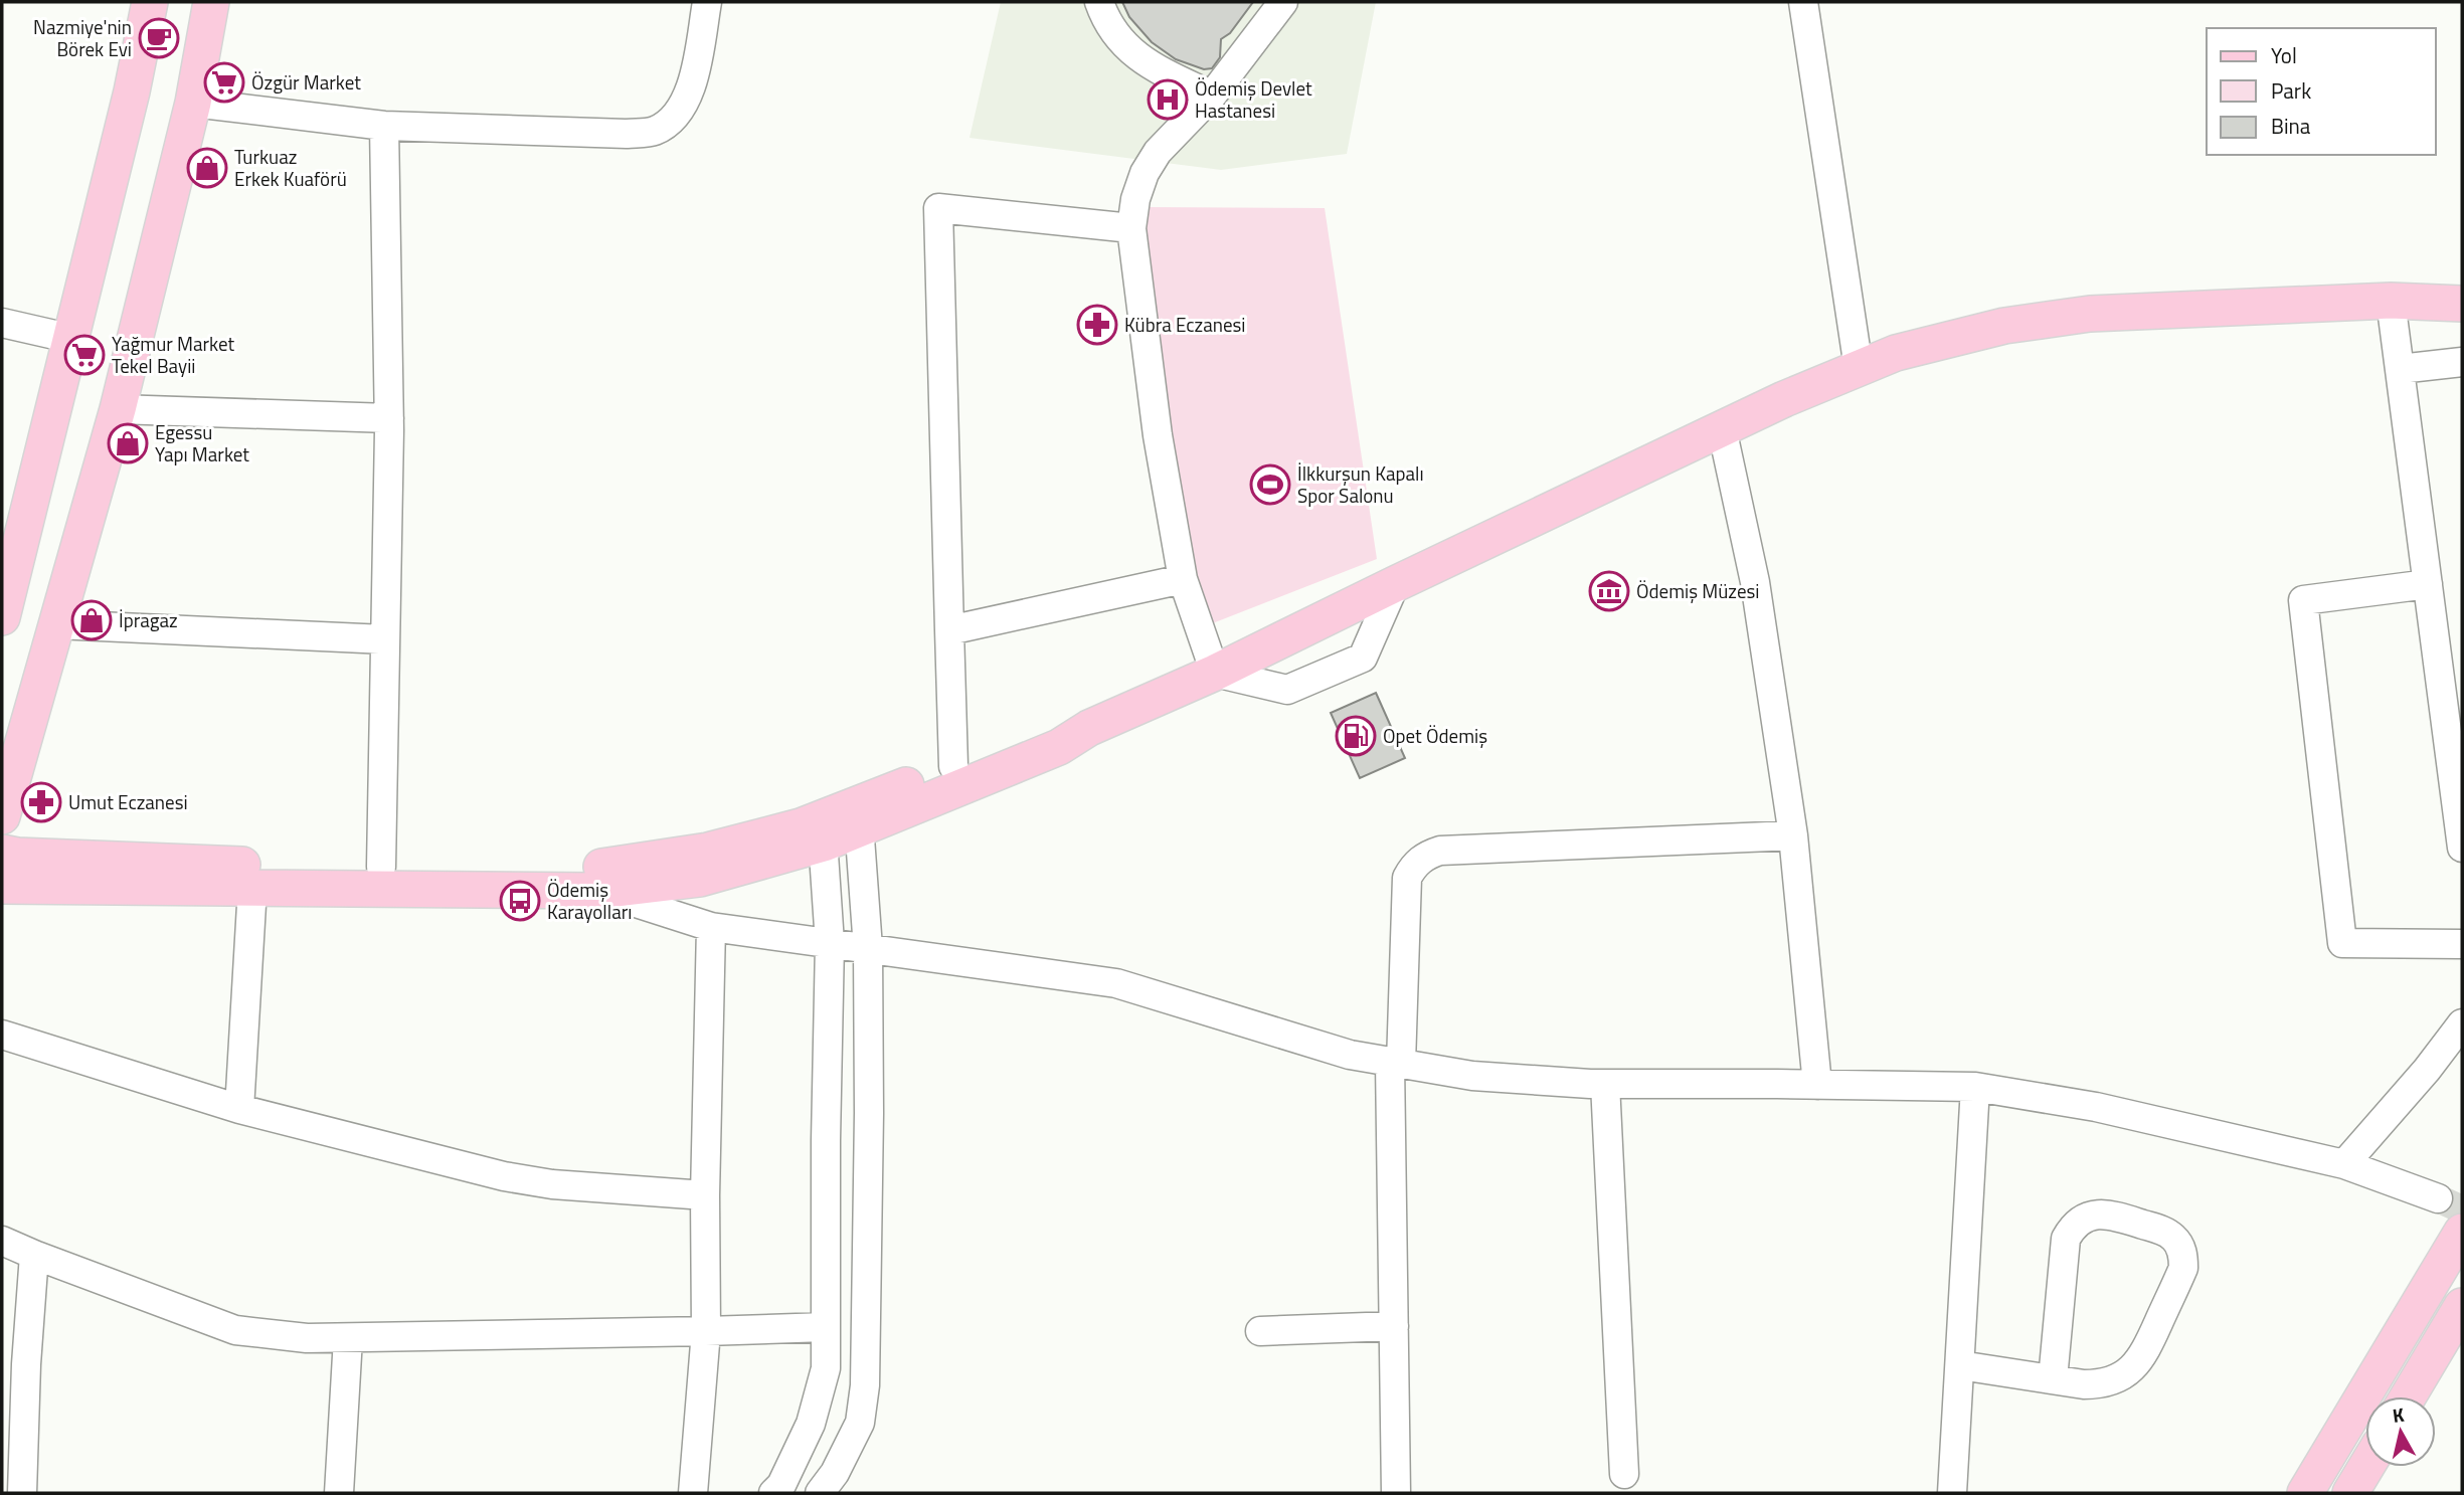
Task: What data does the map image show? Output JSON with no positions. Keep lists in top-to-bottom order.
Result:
{
  "places": {
    "cafe": ["Nazmiye'nin Börek Evi"],
    "supermarket": ["Özgür Market", "Yağmur Market Tekel Bayii"],
    "hospital": ["Ödemiş Devlet Hastanesi"],
    "shop": ["Turkuaz Erkek Kuaförü", "Egessu Yapı Market", "İpragaz"],
    "pharmacy": ["Kübra Eczanesi", "Umut Eczanesi"],
    "sports": ["İlkkurşun Kapalı Spor Salonu"],
    "museum": ["Ödemiş Müzesi"],
    "fuel station": ["Opet Ödemiş"],
    "bus stop": ["Ödemiş Karayolları"]
  },
  "legend": ["Yol", "Park", "Bina"],
  "north": "top"
}
